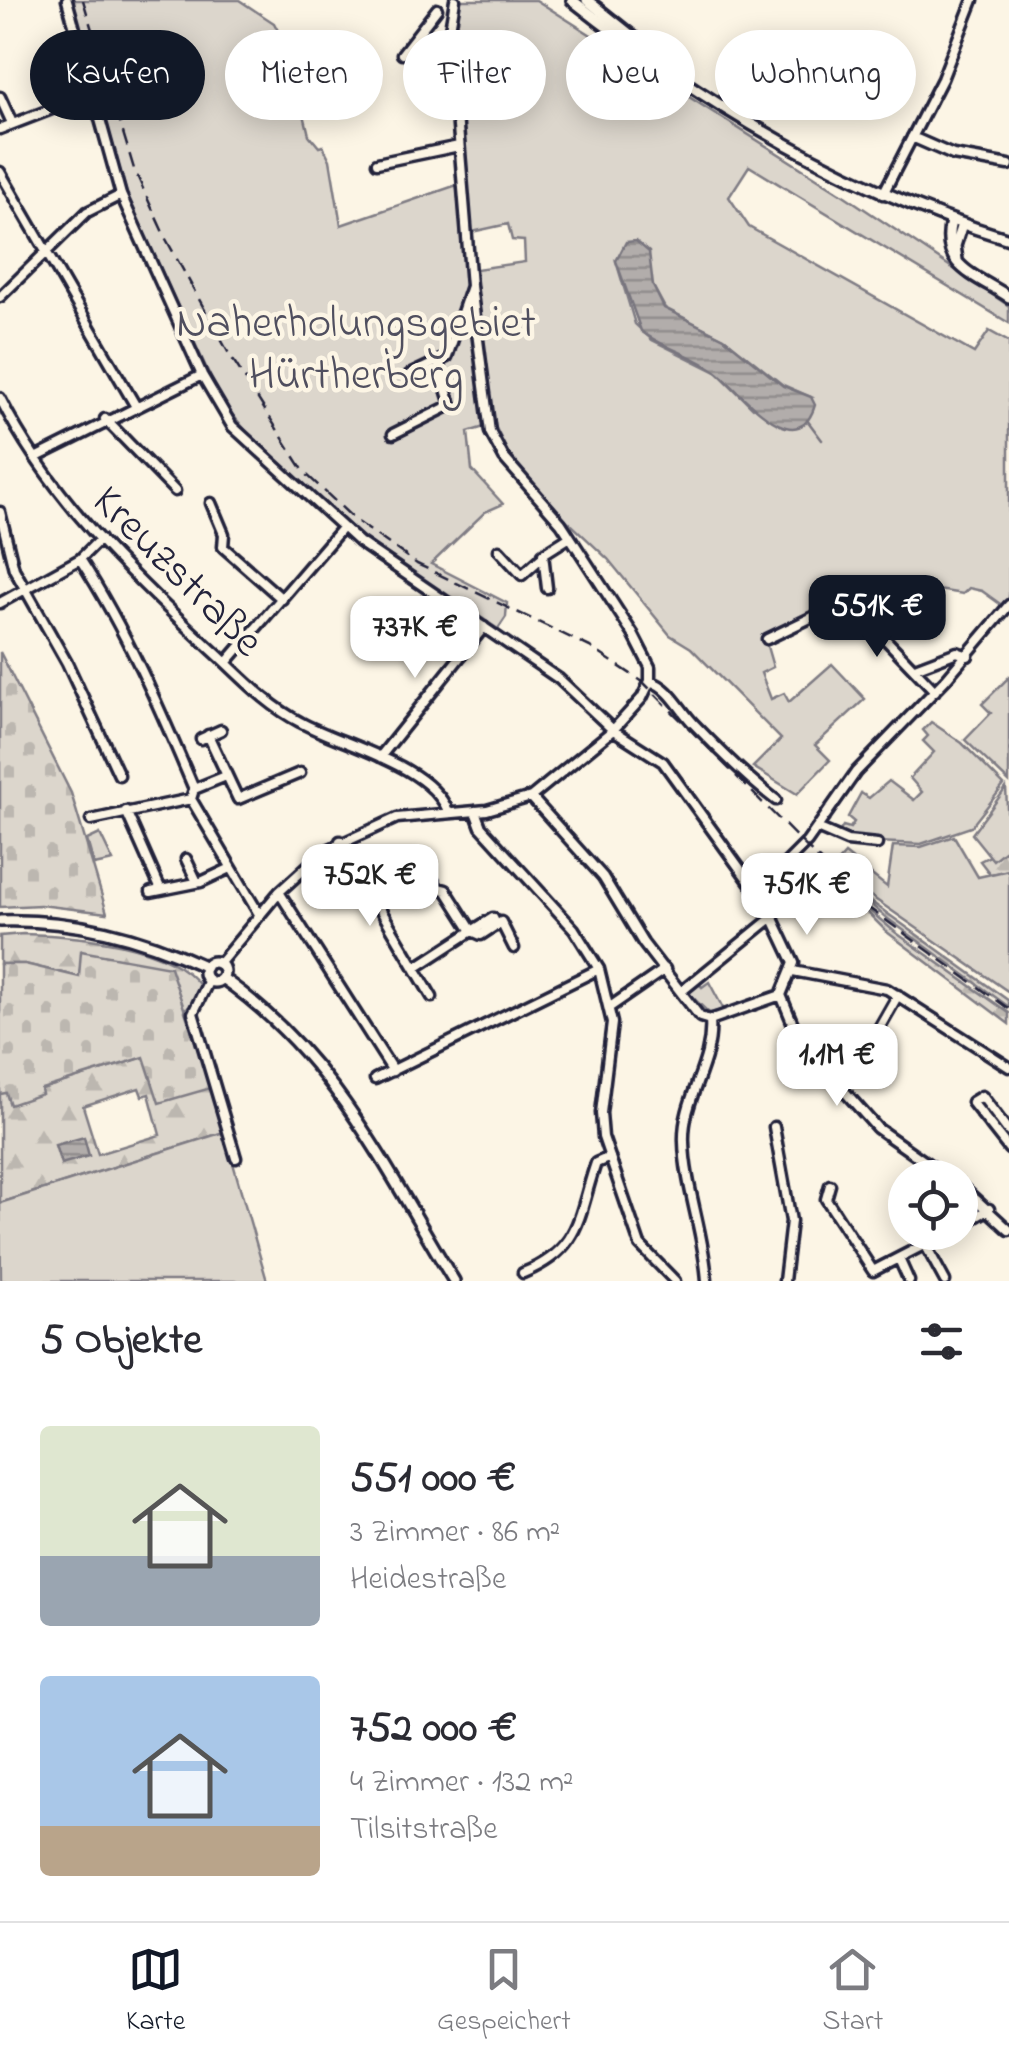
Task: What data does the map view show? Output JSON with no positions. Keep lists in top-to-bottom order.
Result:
{
  "streets": {
    "street": ["Kreuzstraße"]
  },
  "parks": ["Naherholungsgebiet Hürtherberg"],
  "page": {
    "chip": [
      "Kaufen",
      "Mieten",
      "Filter",
      "Neu",
      "Wohnung"
    ],
    "price": [
      "551K €",
      "737K €",
      "752K €",
      "751K €",
      "1.1M €"
    ],
    "heading": "5 Objekte",
    "list": [
      {
        "name": "551 000 €",
        "note": "3 Zimmer · 86 m² · Heidestraße"
      },
      {
        "name": "752 000 €",
        "note": "4 Zimmer · 132 m² · Tilsitstraße"
      }
    ],
    "tabs": ["Karte", "Gespeichert", "Start"]
  }
}
